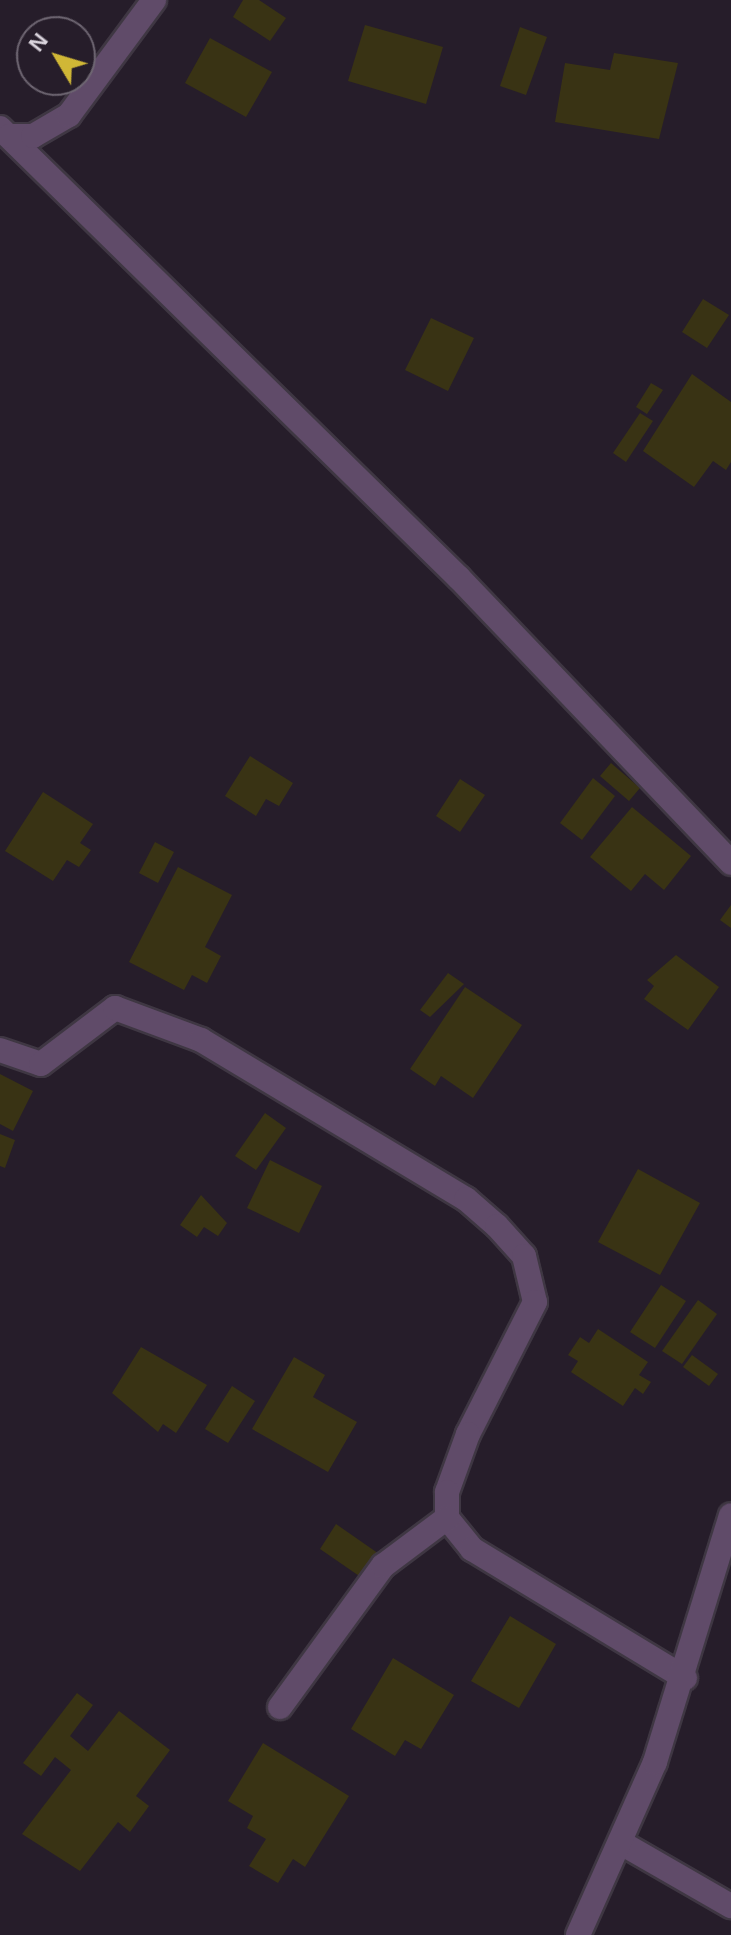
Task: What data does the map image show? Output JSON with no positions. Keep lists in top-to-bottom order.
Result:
{
  "north": "top left"
}
